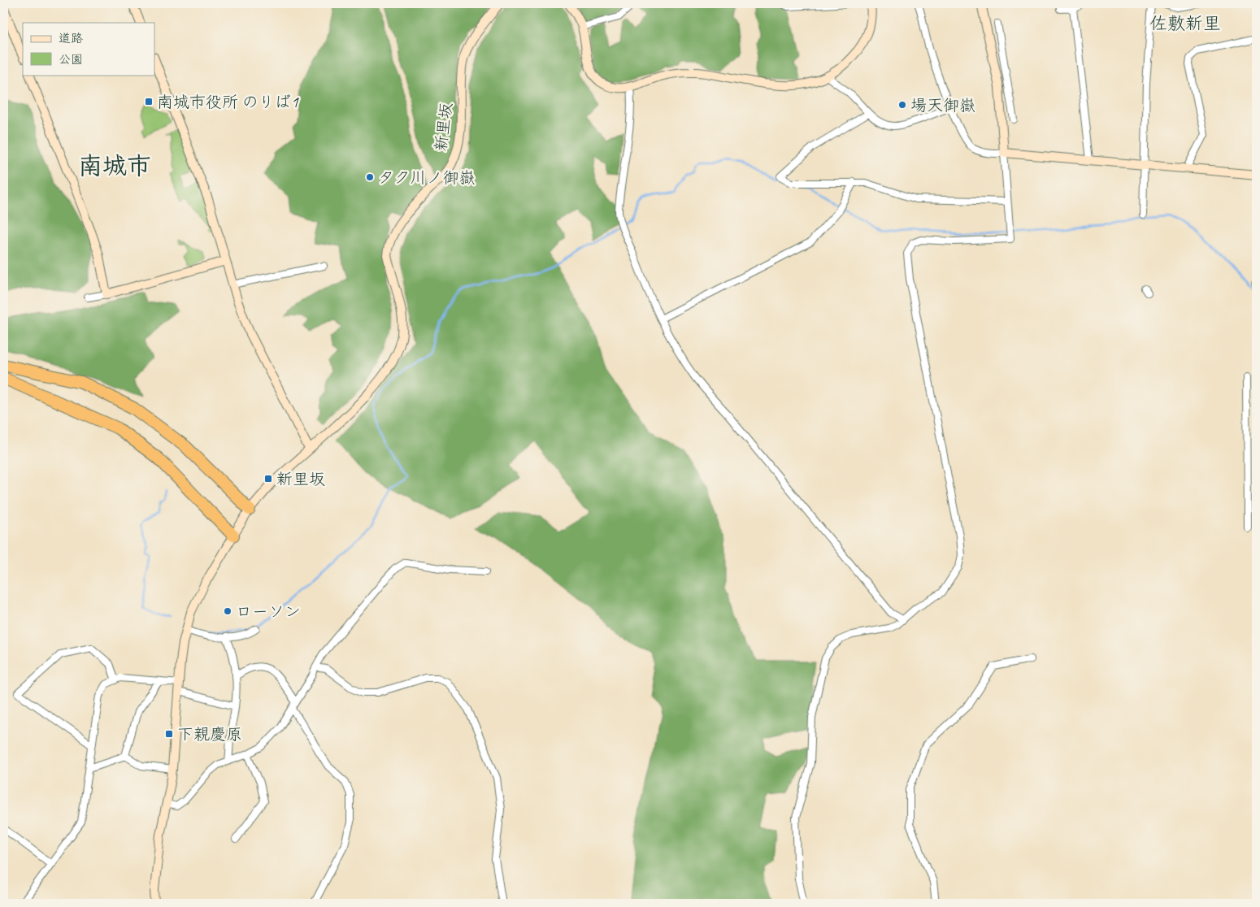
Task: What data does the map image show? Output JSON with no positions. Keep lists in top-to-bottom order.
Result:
{
  "streets": {
    "main road": ["新里坂"]
  },
  "districts": ["佐敷新里", "南城市"],
  "places": {
    "transit": ["南城市役所 のりば1", "新里坂", "下親慶原"],
    "other": ["場天御嶽", "タク川ノ御嶽", "ローソン"]
  },
  "legend": ["道路", "公園"]
}
